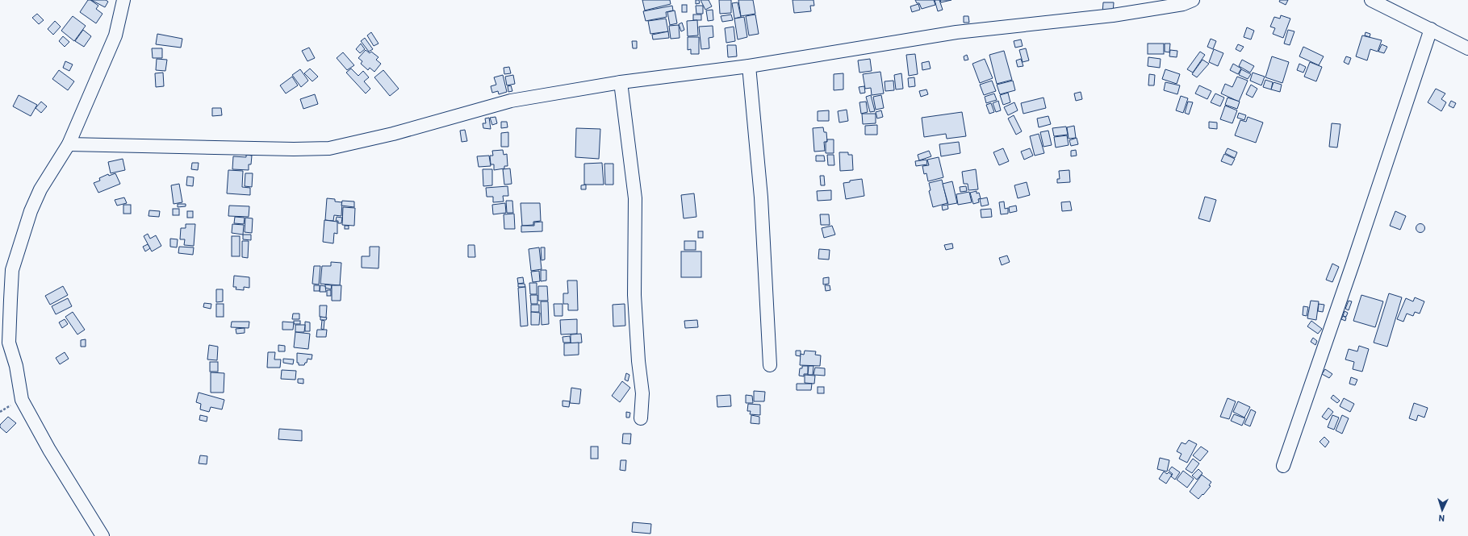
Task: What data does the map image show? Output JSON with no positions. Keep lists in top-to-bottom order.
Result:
{
  "north": "bottom"
}
